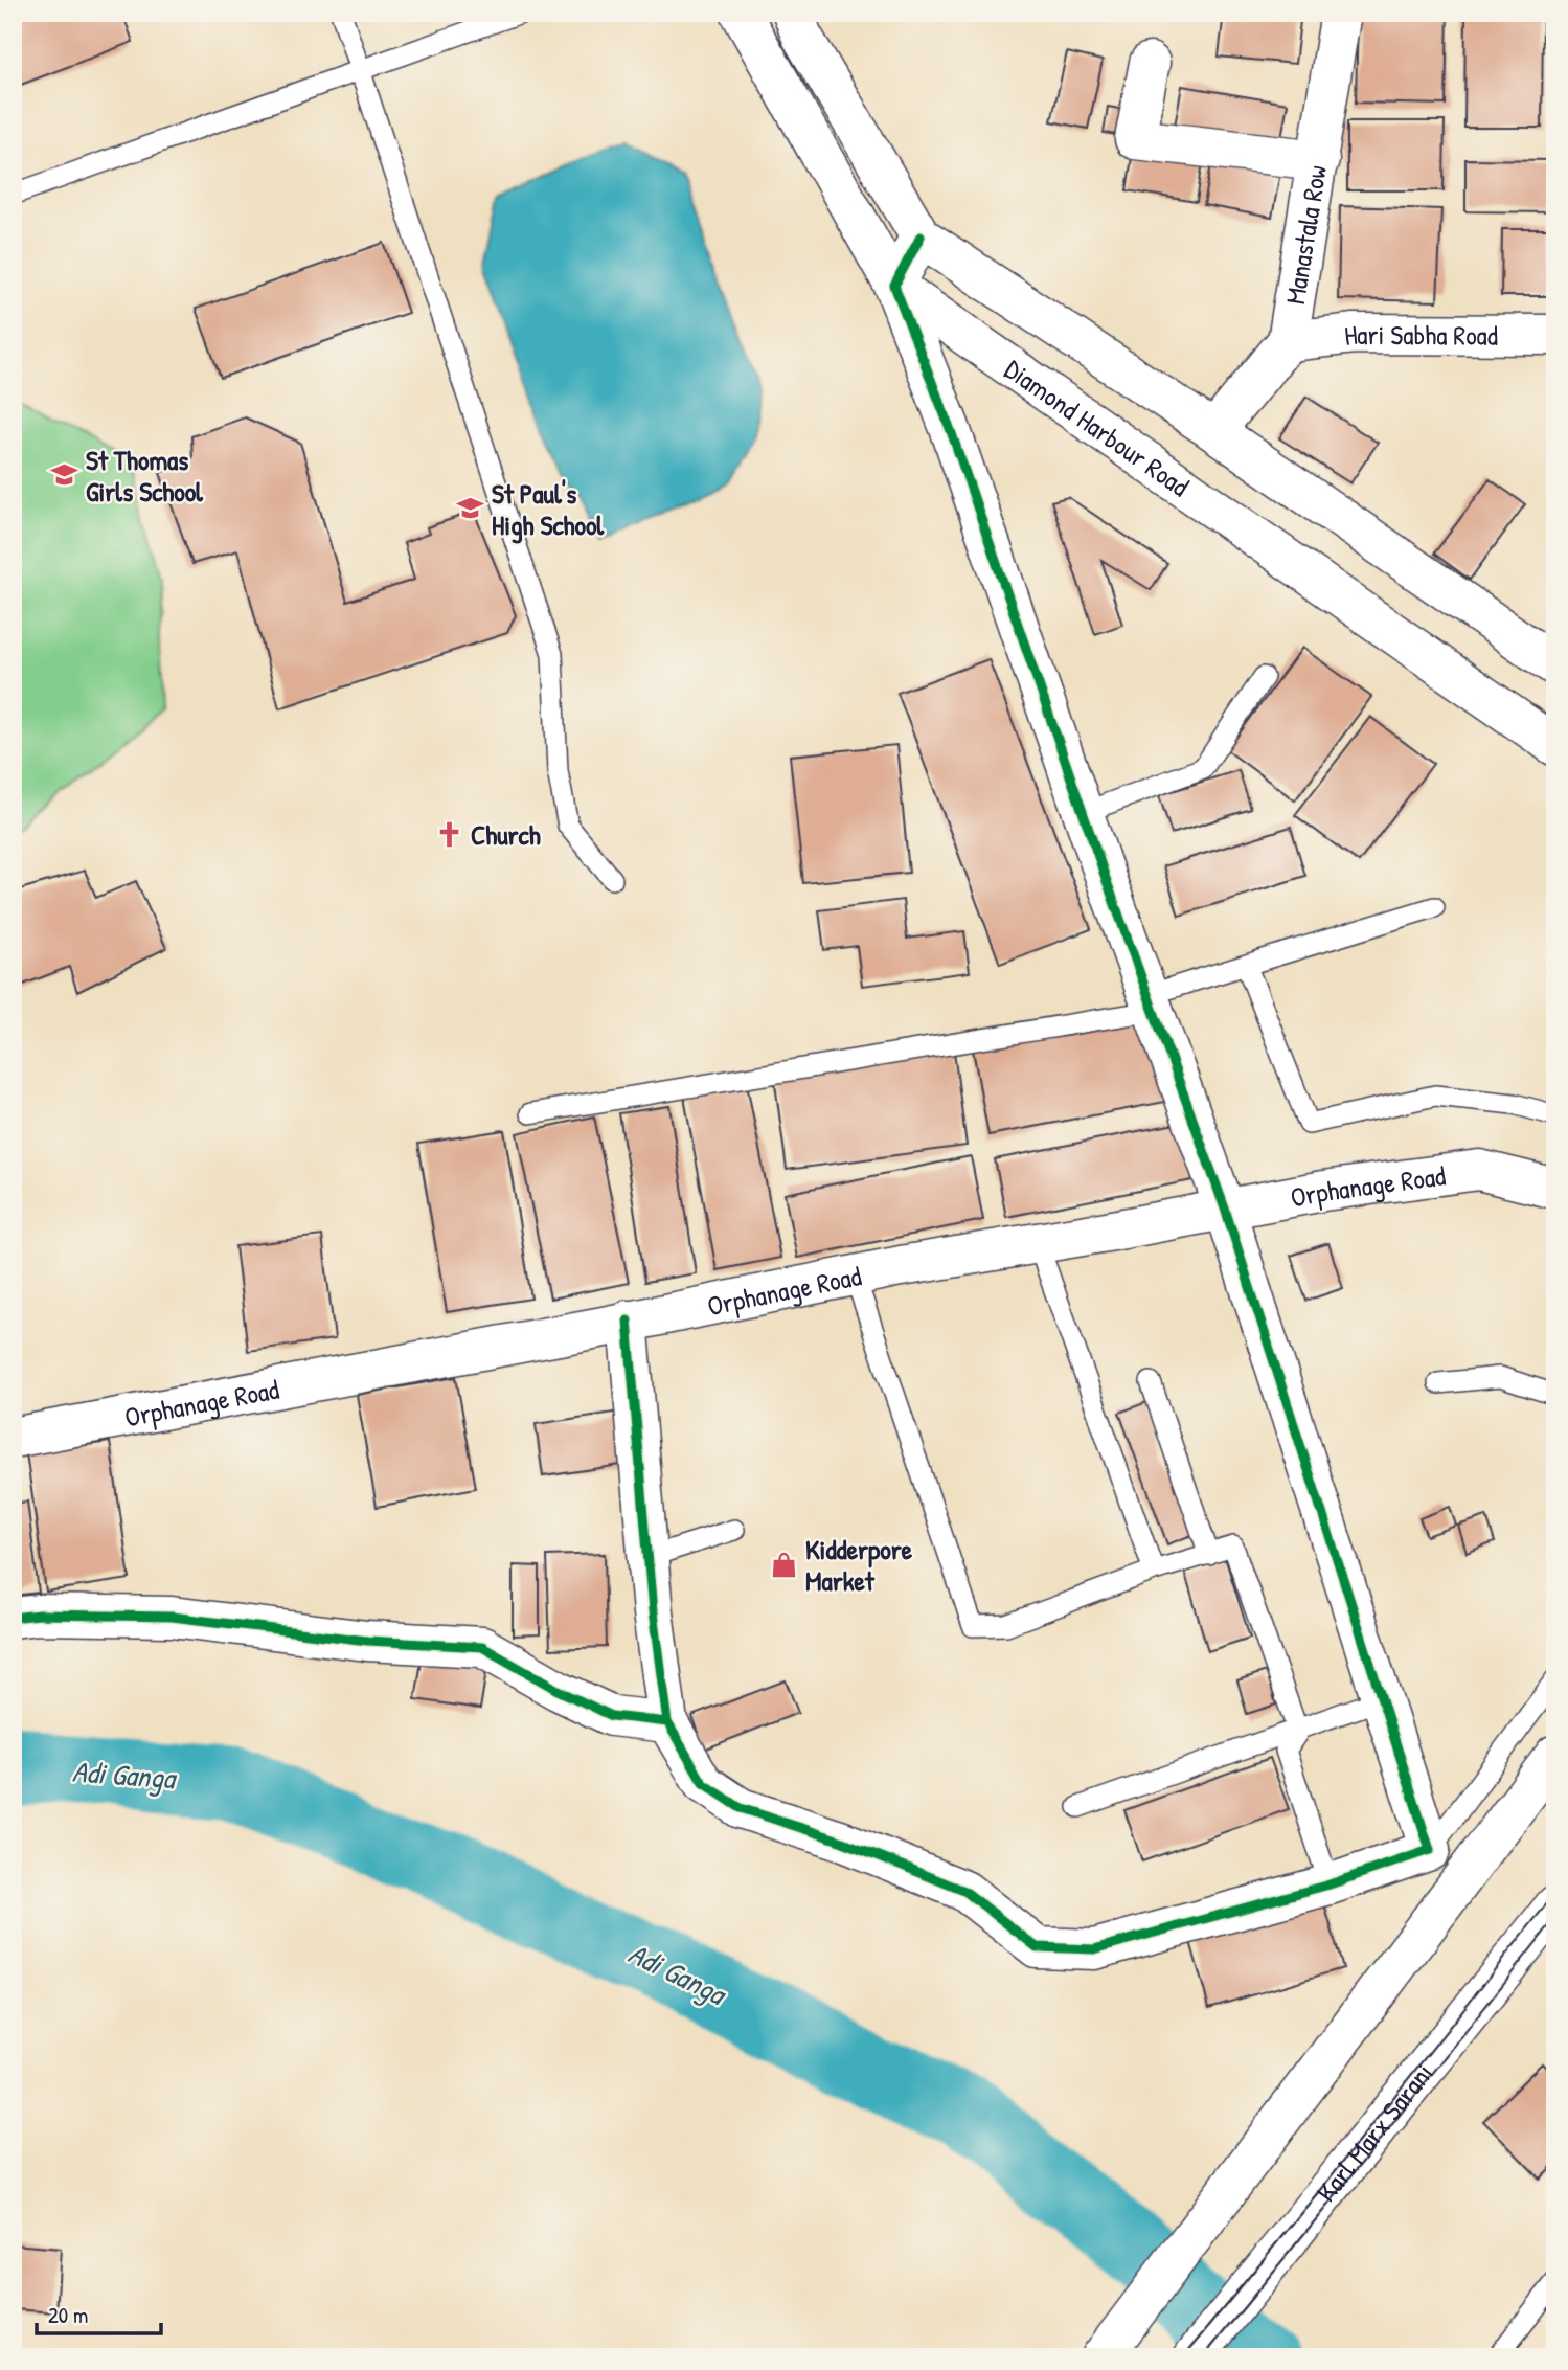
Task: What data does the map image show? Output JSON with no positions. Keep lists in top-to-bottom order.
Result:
{
  "streets": {
    "street": [
      "Manastala Row",
      "Hari Sabha Road",
      "Diamond Harbour Road",
      "Orphanage Road",
      "Karl Marx Sarani"
    ]
  },
  "crossings": [
    ["Manastala Row", "Hari Sabha Road"],
    ["Manastala Row", "Diamond Harbour Road"]
  ],
  "water": ["Adi Ganga"],
  "places": {
    "school or university": ["St Thomas Girls School", "St Paul's High School"],
    "church": ["Church"],
    "shop": ["Kidderpore Market"]
  },
  "scale_bar": "20 m"
}
